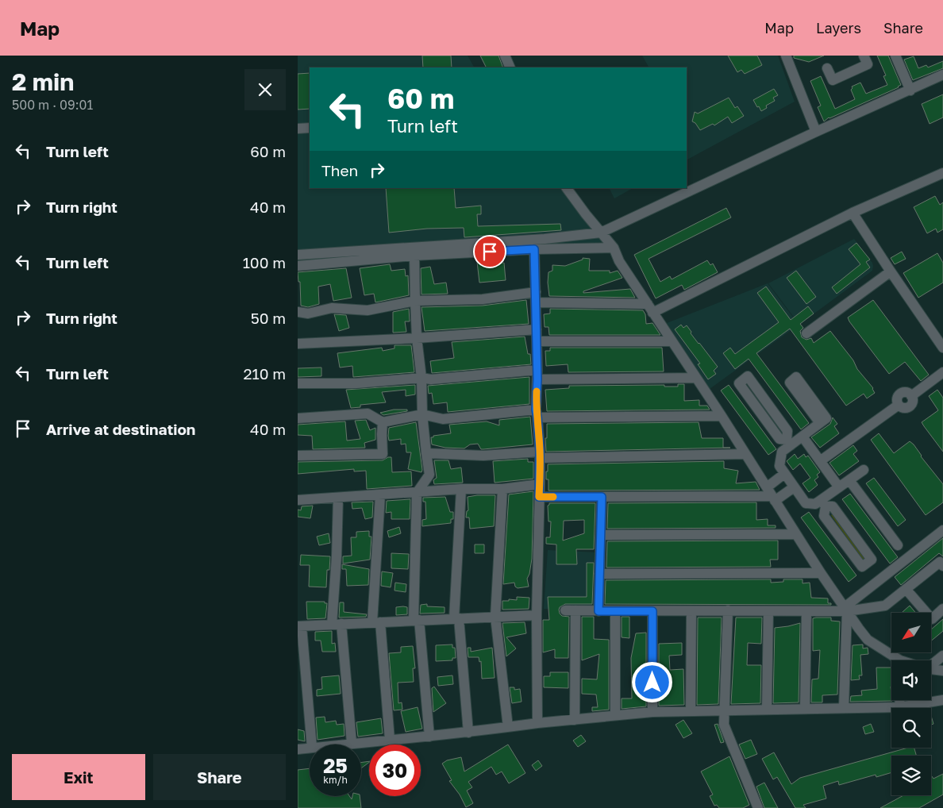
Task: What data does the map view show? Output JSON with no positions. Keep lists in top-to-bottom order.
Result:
{
  "north": "bottom left",
  "page": {
    "header": "Map",
    "nav": ["Map", "Layers", "Share"],
    "heading": ["2 min", "500 m · 09:01"],
    "turn": ["60 m", "Turn left"],
    "list": [
      {
        "name": "Turn left",
        "value": "60 m"
      },
      {
        "name": "Turn right",
        "value": "40 m"
      },
      {
        "name": "Turn left",
        "value": "100 m"
      },
      {
        "name": "Turn right",
        "value": "50 m"
      },
      {
        "name": "Turn left",
        "value": "210 m"
      },
      {
        "name": "Arrive at destination",
        "value": "40 m"
      }
    ],
    "then": "Then",
    "speed": "25 km/h",
    "limit": "30",
    "buttons": ["Exit", "Share"]
  }
}
